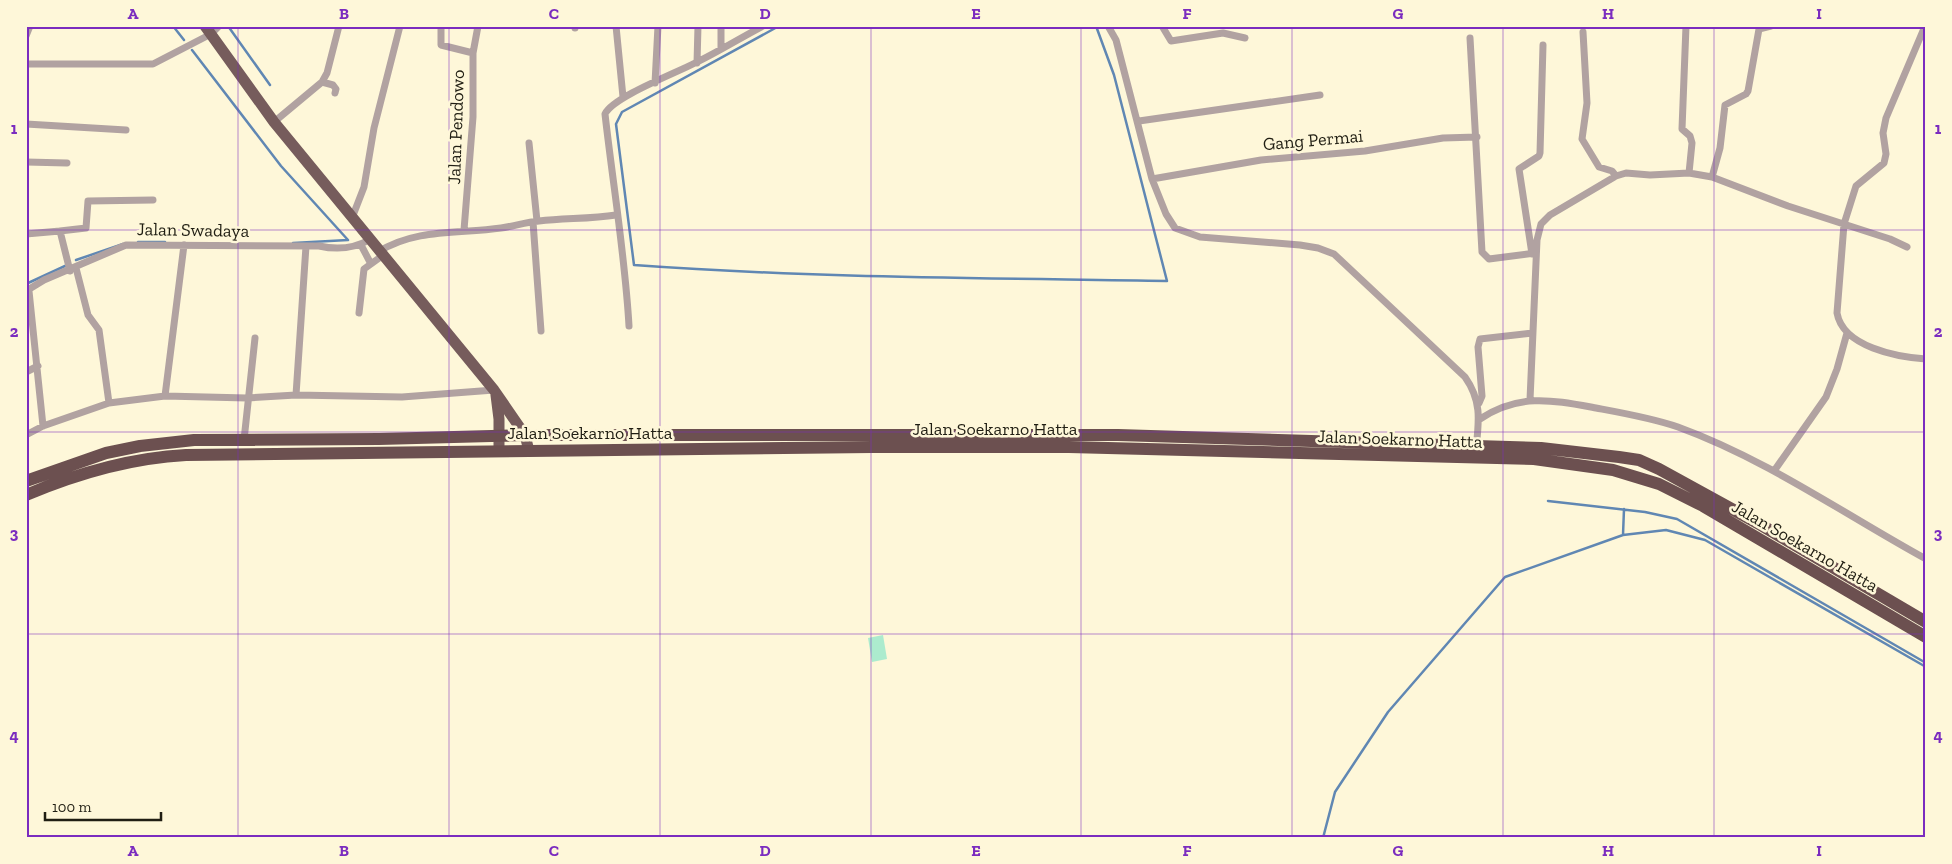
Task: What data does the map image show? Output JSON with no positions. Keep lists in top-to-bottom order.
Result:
{
  "streets": {
    "highway": ["Jalan Soekarno Hatta"],
    "street": ["Jalan Pendowo", "Gang Permai", "Jalan Swadaya"]
  },
  "scale_bar": "100 m",
  "grid": {
    "columns": [
      "A",
      "B",
      "C",
      "D",
      "E",
      "F",
      "G",
      "H",
      "I"
    ],
    "rows": [
      "1",
      "2",
      "3",
      "4"
    ]
  }
}
